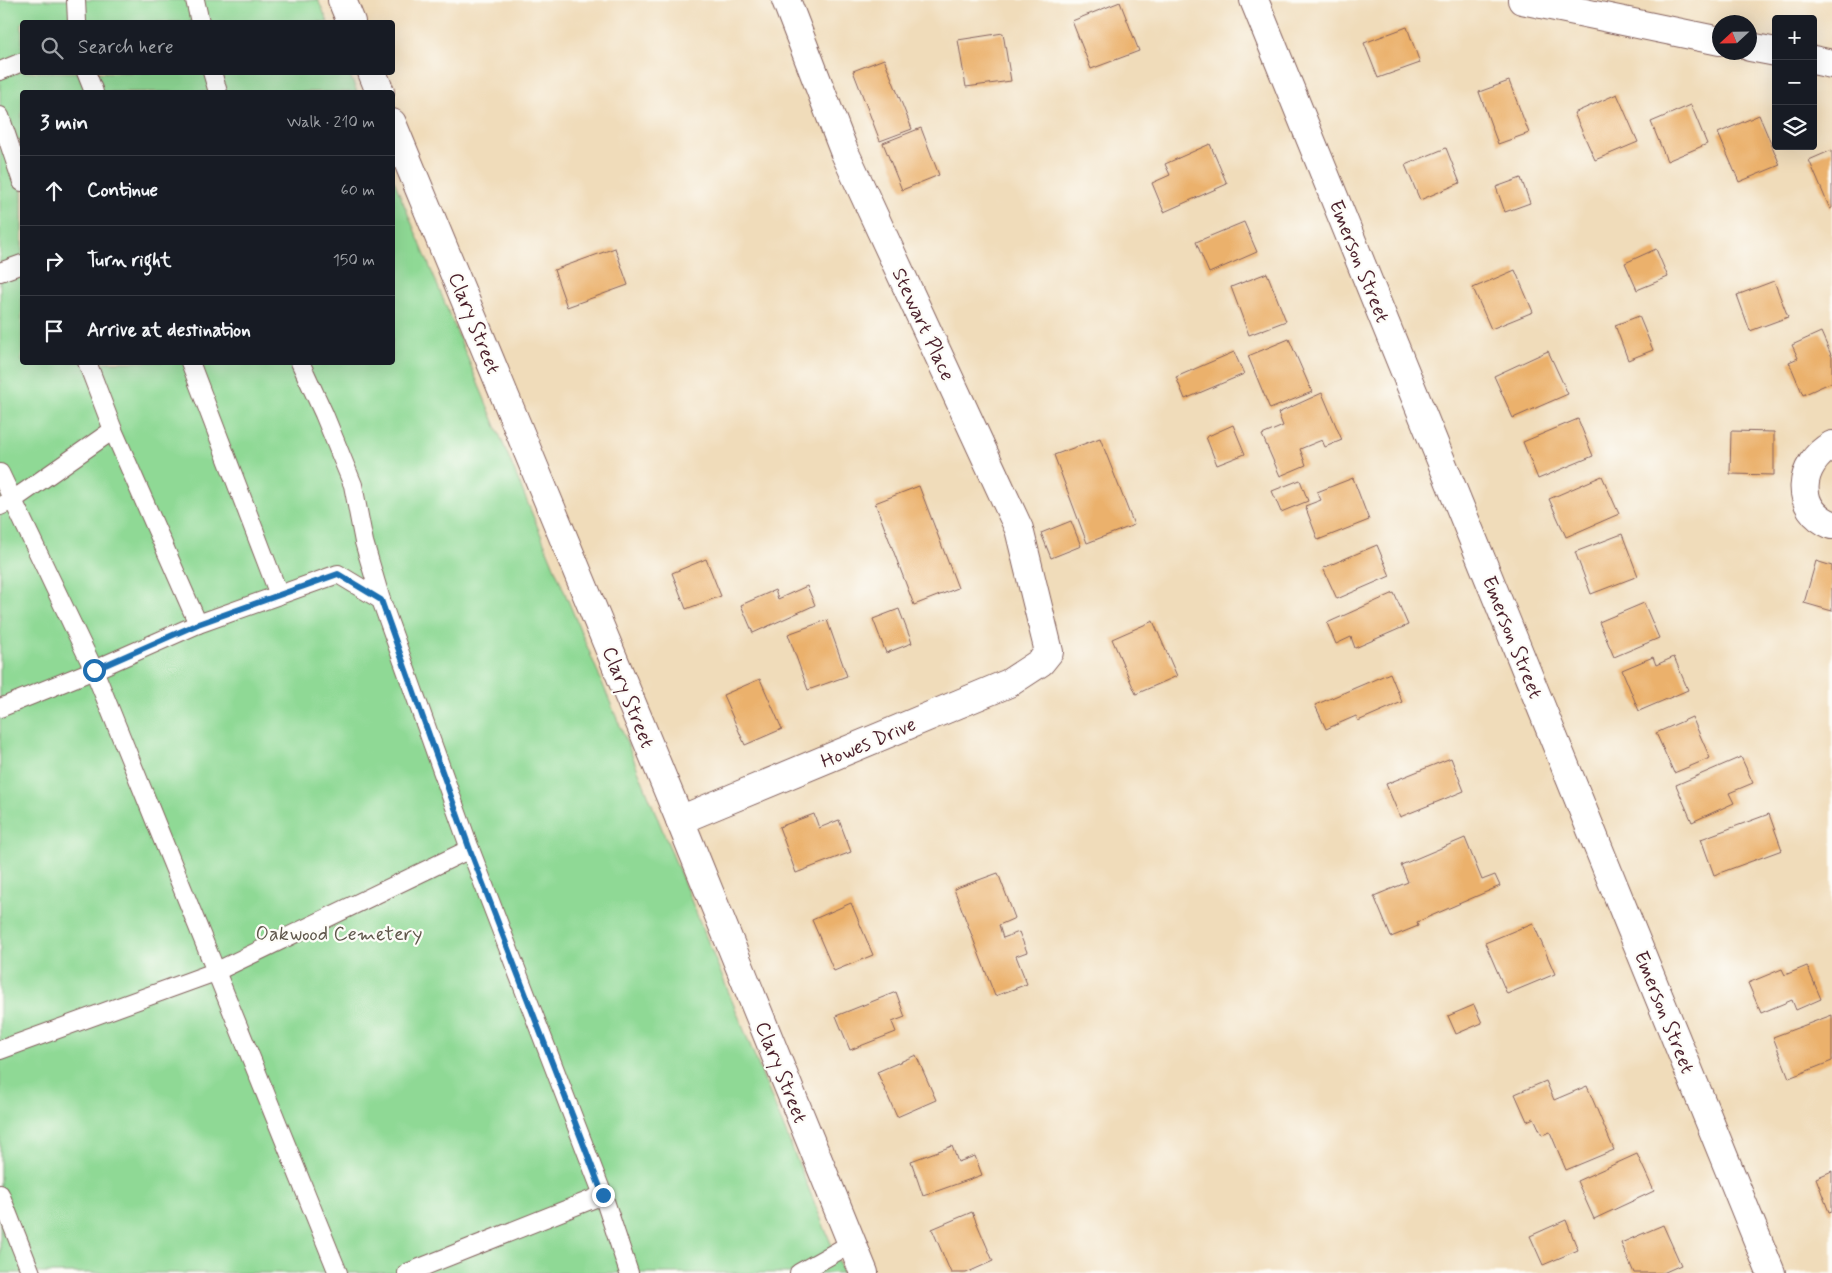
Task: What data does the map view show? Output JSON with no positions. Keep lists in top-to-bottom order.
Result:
{
  "streets": {
    "street": [
      "Emerson Street",
      "Clary Street",
      "Stewart Place",
      "Howes Drive"
    ]
  },
  "crossings": [
    ["Clary Street", "Howes Drive"],
    ["Stewart Place", "Howes Drive"]
  ],
  "parks": ["Oakwood Cemetery"],
  "north": "left",
  "page": {
    "map_buttons": ["+", "−"],
    "search": "Search here",
    "heading": ["3 min", "Walk · 210 m"],
    "list": [
      ["Continue", "60 m"],
      ["Turn right", "150 m"],
      "Arrive at destination"
    ]
  }
}
